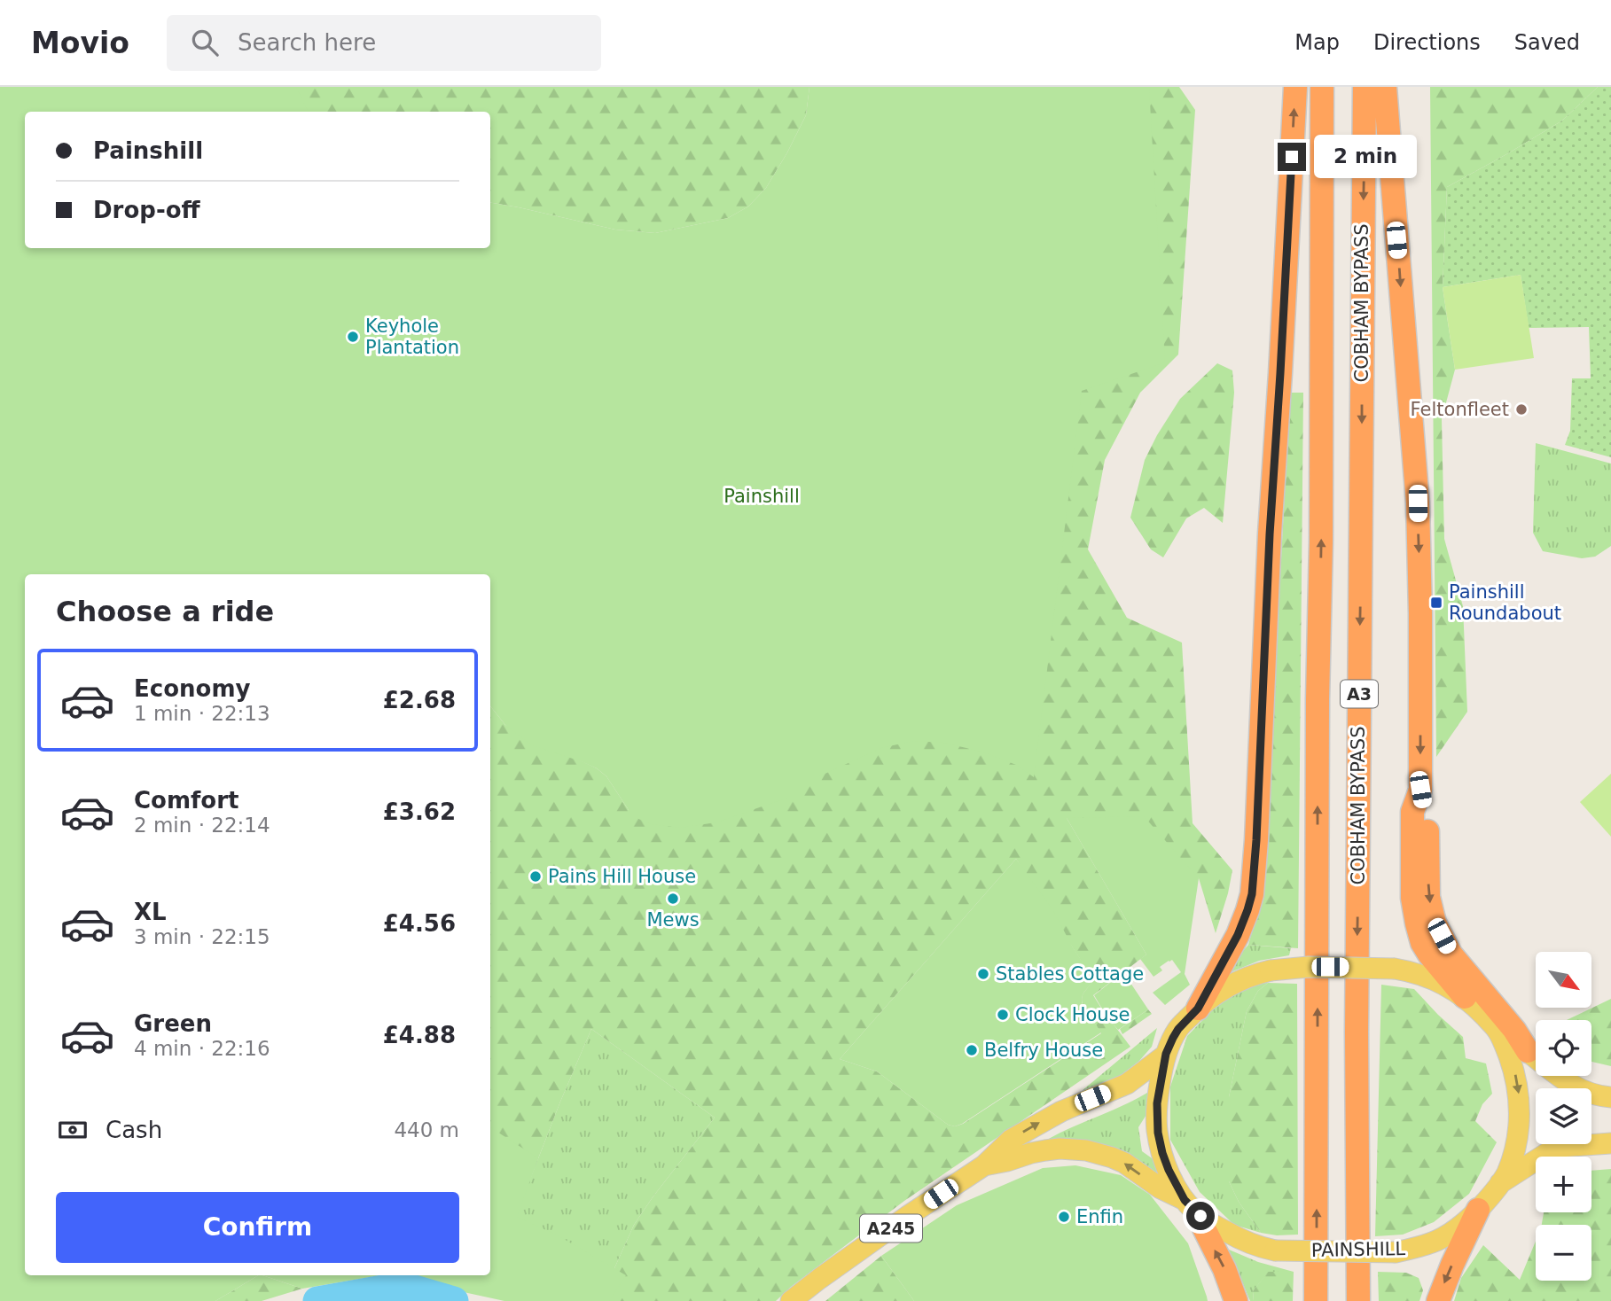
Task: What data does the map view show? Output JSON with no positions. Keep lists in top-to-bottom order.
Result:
{
  "streets": {
    "highway": ["COBHAM BYPASS", "A3"],
    "main road": ["A245", "PAINSHILL"]
  },
  "crossings": [
    ["A245", "PAINSHILL"]
  ],
  "parks": ["Painshill"],
  "places": {
    "other": [
      "Keyhole Plantation",
      "Feltonfleet",
      "Pains Hill House",
      "Mews",
      "Stables Cottage",
      "Clock House",
      "Belfry House",
      "Enfin"
    ],
    "transit": ["Painshill Roundabout"]
  },
  "north": "bottom right",
  "page": {
    "header": "Movio",
    "search": "Search here",
    "nav": ["Map", "Directions", "Saved"],
    "banner": ["Painshill", "Drop-off"],
    "bubble": "2 min",
    "heading": "Choose a ride",
    "list": [
      {
        "name": "Economy",
        "note": "1 min · 22:13",
        "value": "£2.68"
      },
      {
        "name": "Comfort",
        "note": "2 min · 22:14",
        "value": "£3.62"
      },
      {
        "name": "XL",
        "note": "3 min · 22:15",
        "value": "£4.56"
      },
      {
        "name": "Green",
        "note": "4 min · 22:16",
        "value": "£4.88"
      }
    ],
    "map_buttons": ["+", "−"],
    "pay": ["Cash", "440 m"],
    "buttons": "Confirm"
  }
}
